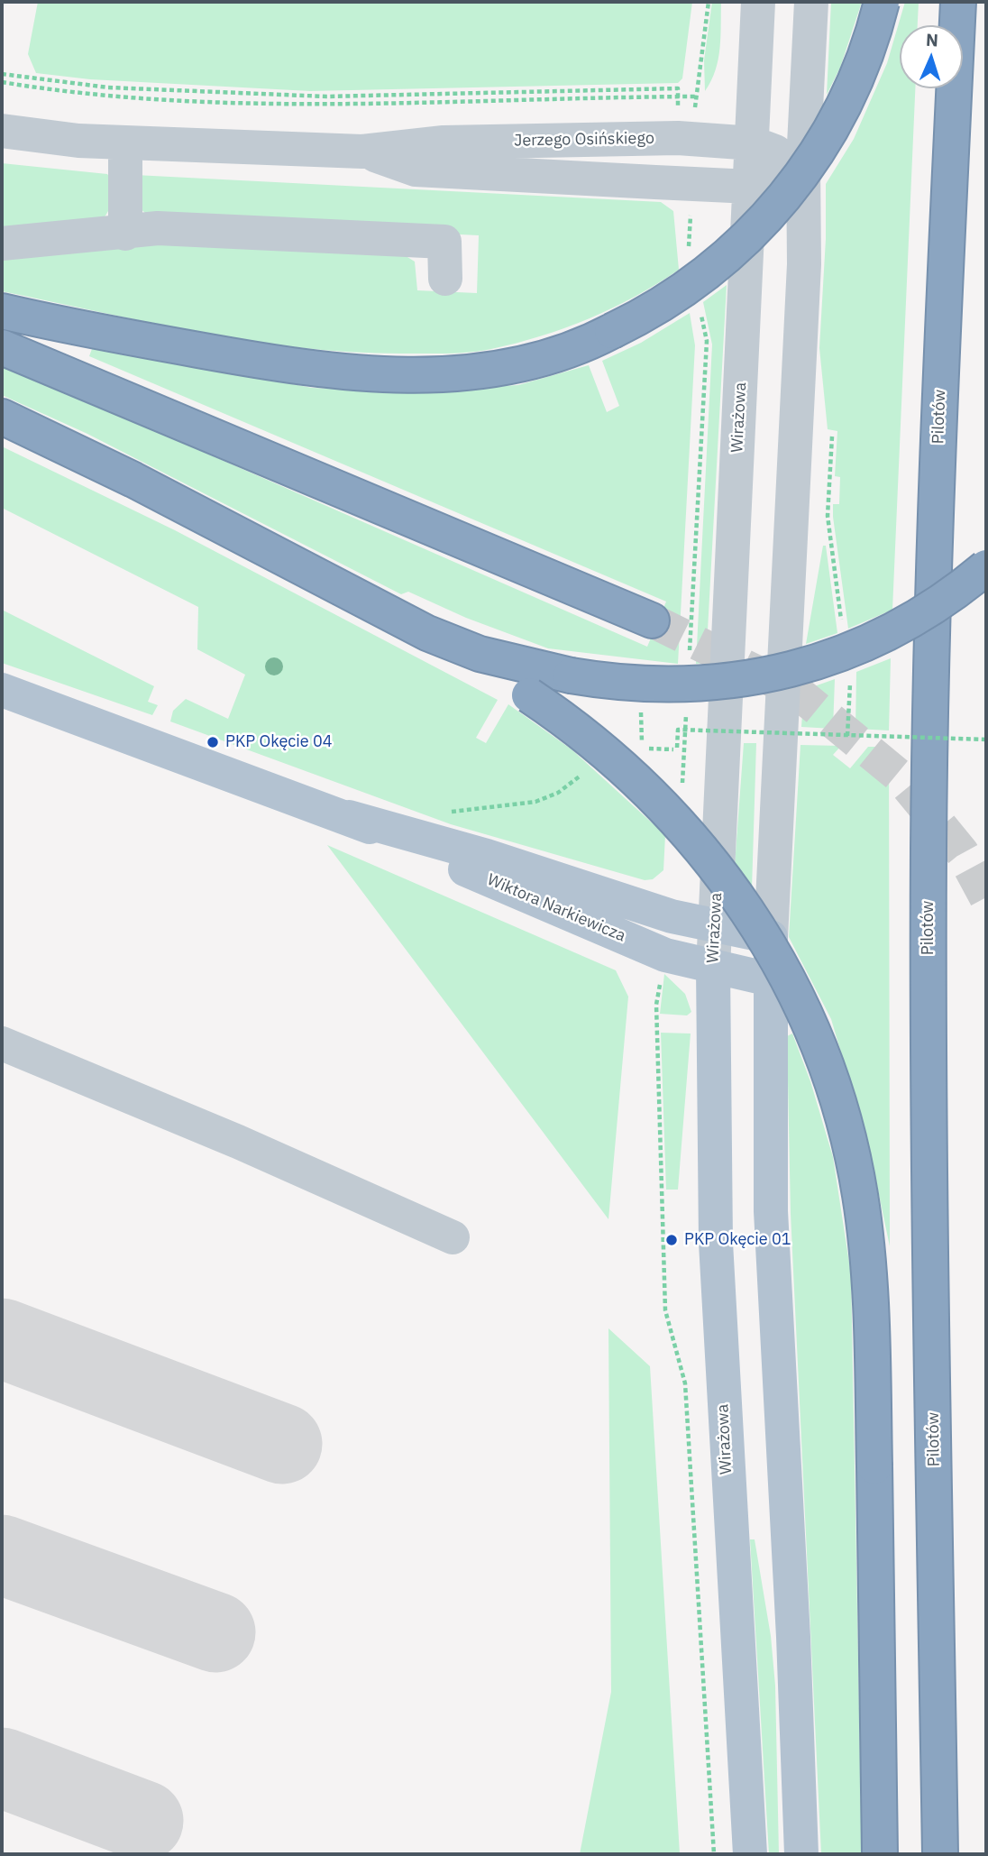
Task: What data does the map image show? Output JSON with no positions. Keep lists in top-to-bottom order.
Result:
{
  "streets": {
    "highway": ["Pilotów"],
    "main road": ["Wirażowa", "Wiktora Narkiewicza"],
    "street": ["Jerzego Osińskiego"]
  },
  "crossings": [
    ["Jerzego Osińskiego", "Wirażowa"],
    ["Wirażowa", "Wiktora Narkiewicza"]
  ],
  "places": ["PKP Okęcie 04", "PKP Okęcie 01"],
  "north": "top"
}
